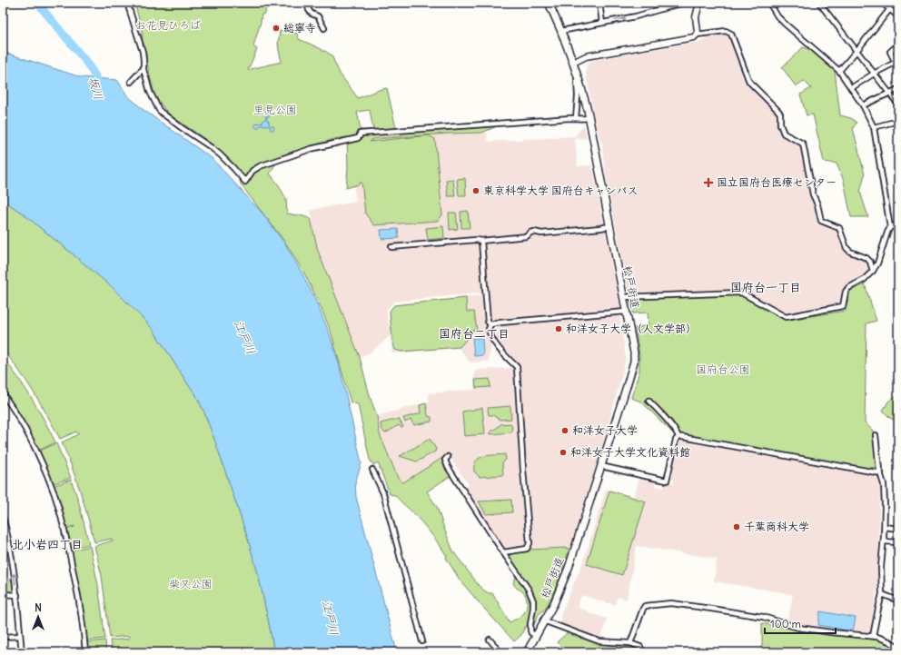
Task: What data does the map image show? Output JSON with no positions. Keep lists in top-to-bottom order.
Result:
{
  "streets": {
    "main road": ["松戸街道"]
  },
  "districts": ["国府台一丁目", "国府台二丁目", "北小岩四丁目"],
  "water": ["坂川", "江戸川"],
  "parks": [
    "お花見ひろば",
    "里見公園",
    "国府台公園",
    "柴又公園"
  ],
  "places": {
    "other": [
      "総寧寺",
      "東京科学大学 国府台キャンパス",
      "和洋女子大学（人文学部）",
      "和洋女子大学",
      "和洋女子大学文化資料館",
      "千葉商科大学"
    ],
    "health": ["国立国府台医療センター"]
  },
  "scale_bar": "100 m",
  "north": "top"
}
